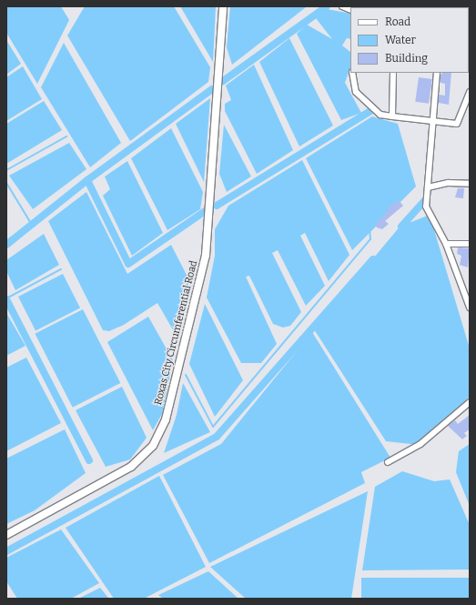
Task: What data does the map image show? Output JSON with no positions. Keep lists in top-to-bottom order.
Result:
{
  "streets": {
    "main road": ["Roxas City Circumferential Road"]
  },
  "legend": ["Road", "Water", "Building"]
}
